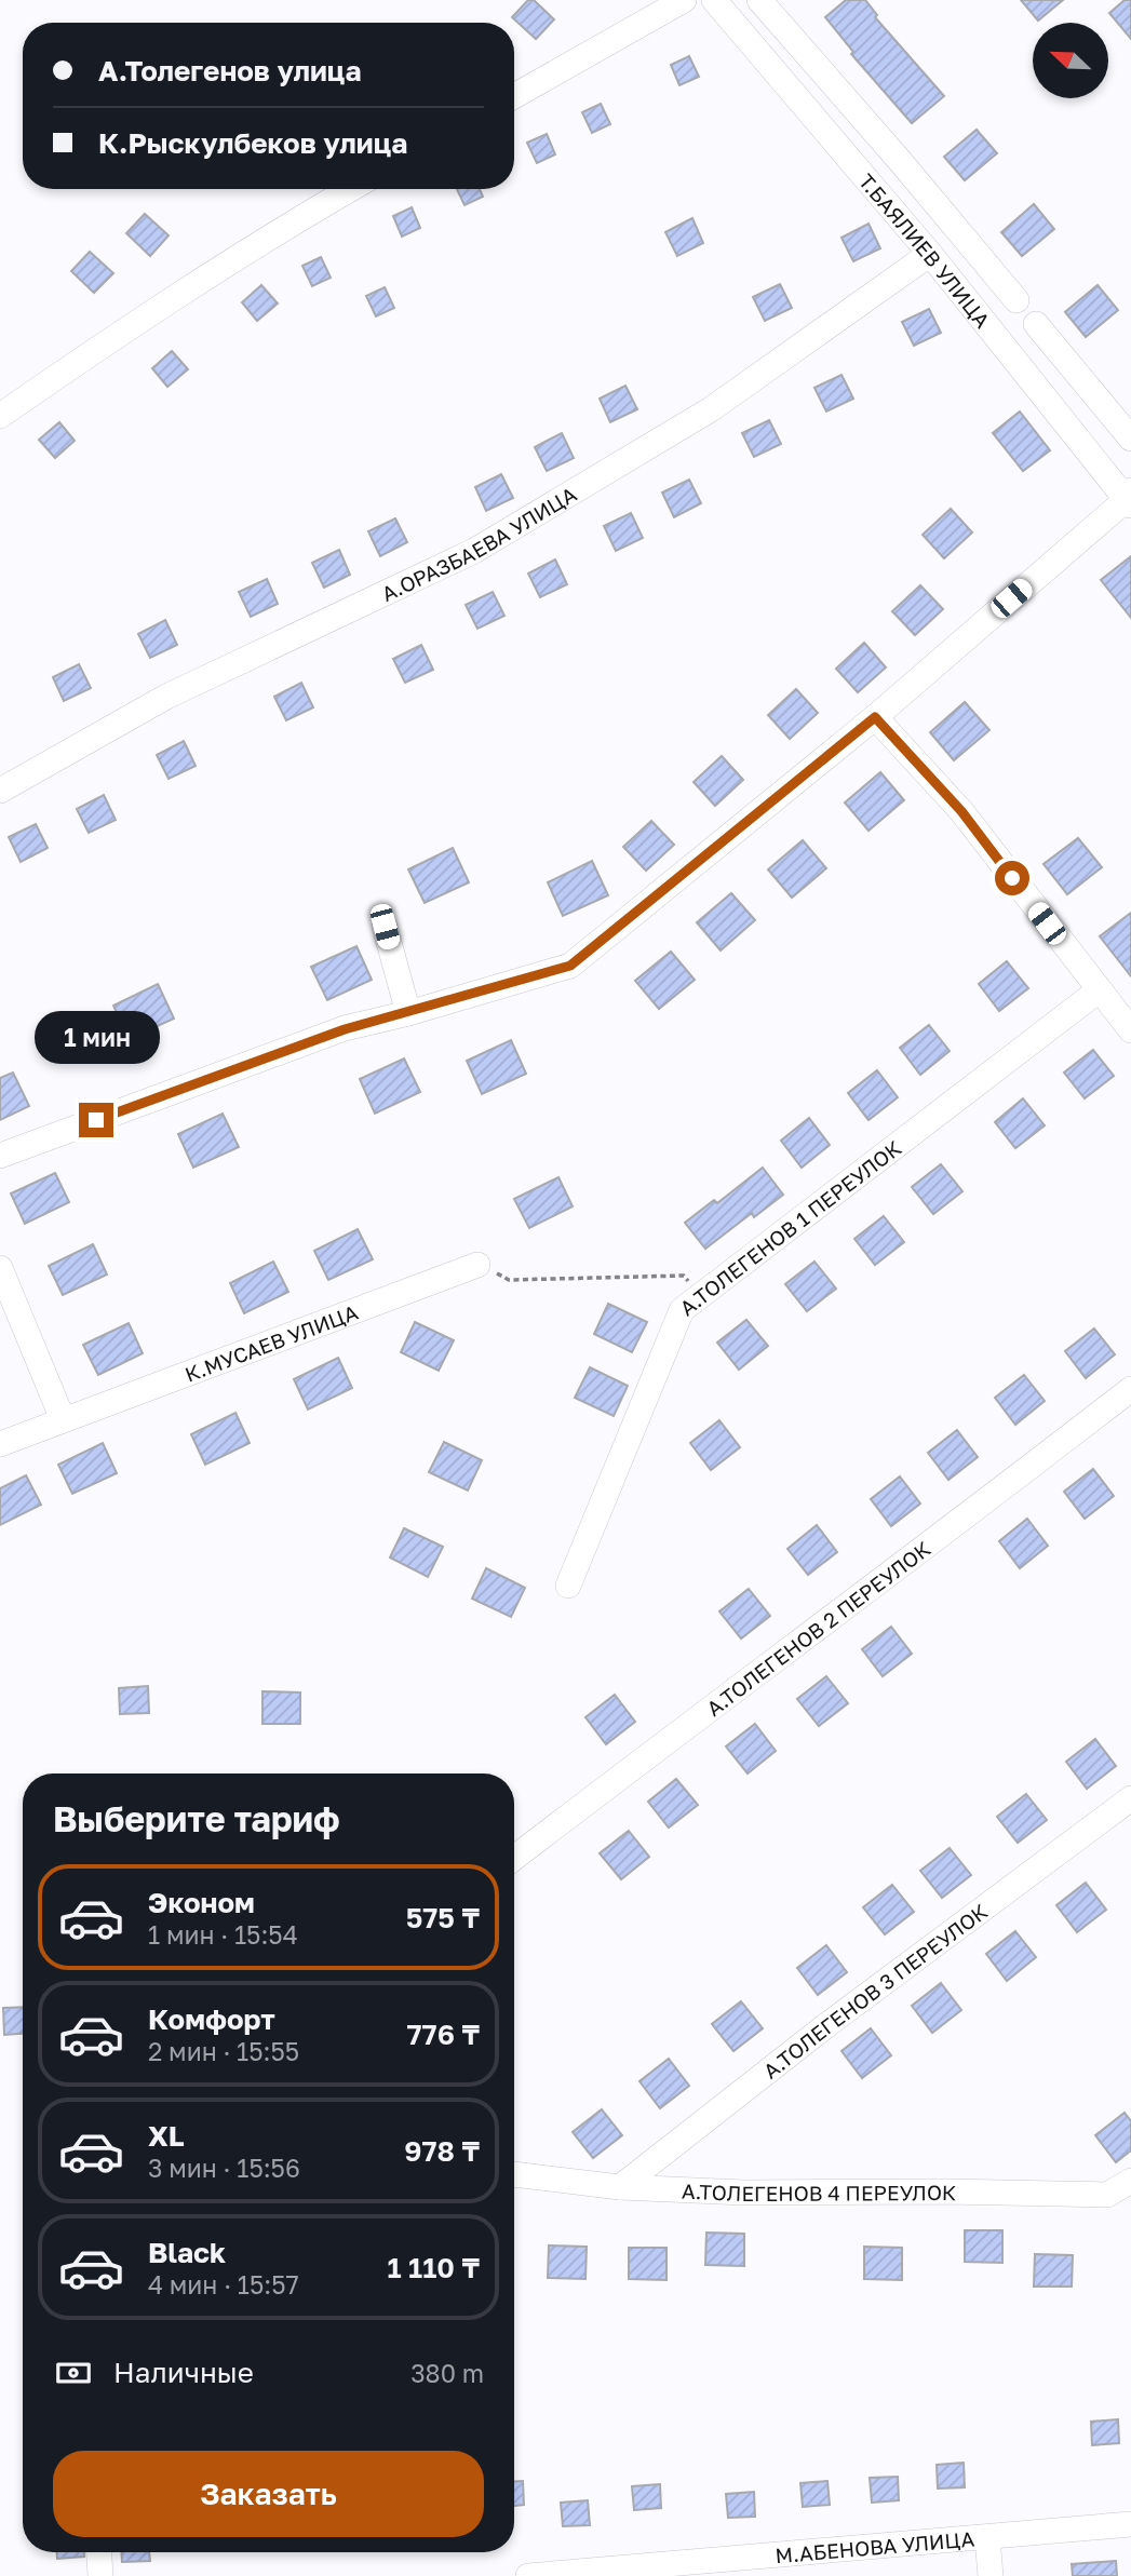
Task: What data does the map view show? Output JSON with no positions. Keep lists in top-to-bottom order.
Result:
{
  "streets": {
    "street": [
      "Т.БАЯЛИЕВ УЛИЦА",
      "А.ОРАЗБАЕВА УЛИЦА",
      "А.ТОЛЕГЕНОВ 1 ПЕРЕУЛОК",
      "К.МУСАЕВ УЛИЦА",
      "А.ТОЛЕГЕНОВ 2 ПЕРЕУЛОК",
      "А.ТОЛЕГЕНОВ 3 ПЕРЕУЛОК",
      "А.ТОЛЕГЕНОВ 4 ПЕРЕУЛОК",
      "М.АБЕНОВА УЛИЦА"
    ]
  },
  "crossings": [
    ["Т.БАЯЛИЕВ УЛИЦА", "А.ОРАЗБАЕВА УЛИЦА"],
    ["А.ТОЛЕГЕНОВ 3 ПЕРЕУЛОК", "А.ТОЛЕГЕНОВ 4 ПЕРЕУЛОК"]
  ],
  "north": "top left",
  "page": {
    "banner": ["А.Толегенов улица", "К.Рыскулбеков улица"],
    "bubble": "1 мин",
    "heading": "Выберите тариф",
    "list": [
      {
        "name": "Эконом",
        "note": "1 мин · 15:54",
        "value": "575 ₸"
      },
      {
        "name": "Комфорт",
        "note": "2 мин · 15:55",
        "value": "776 ₸"
      },
      {
        "name": "XL",
        "note": "3 мин · 15:56",
        "value": "978 ₸"
      },
      {
        "name": "Black",
        "note": "4 мин · 15:57",
        "value": "1 110 ₸"
      }
    ],
    "pay": ["Наличные", "380 m"],
    "buttons": "Заказать"
  }
}
